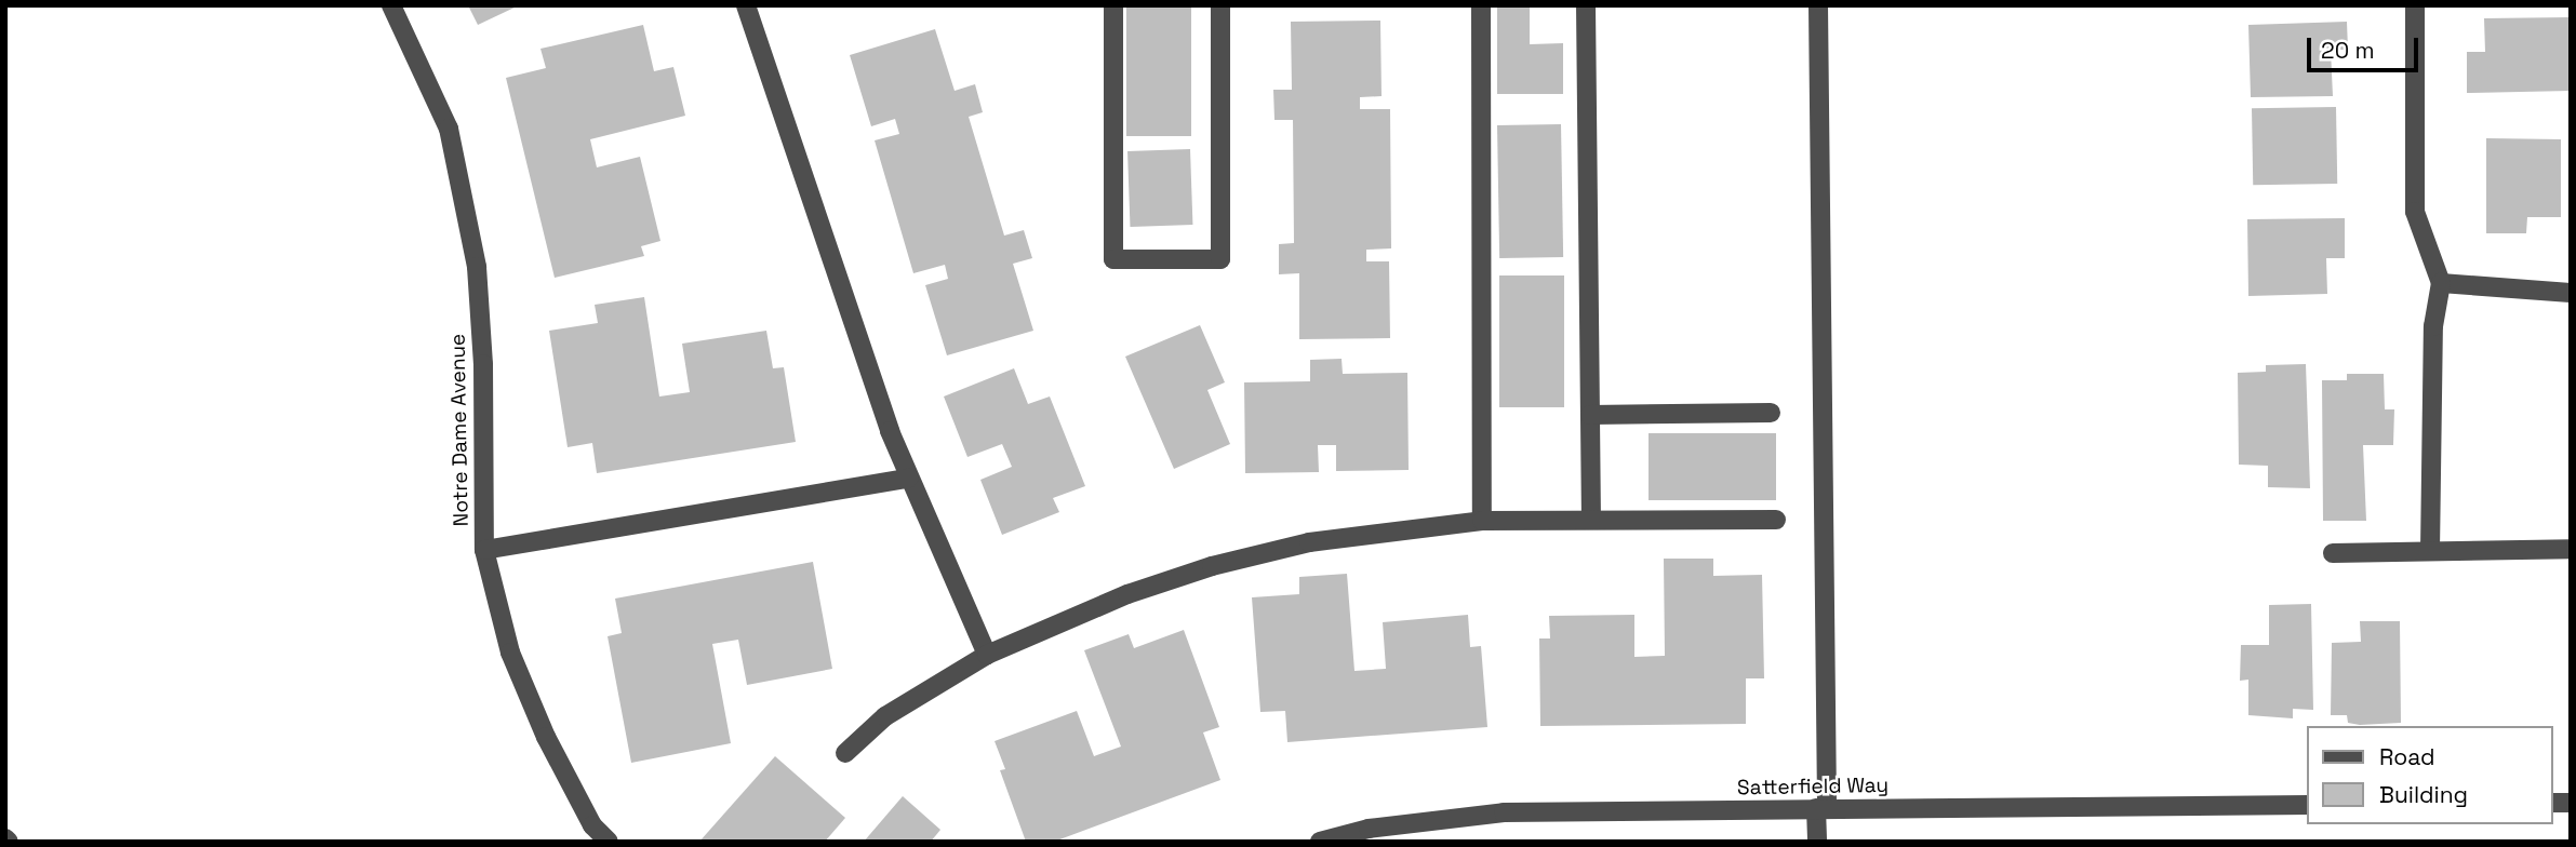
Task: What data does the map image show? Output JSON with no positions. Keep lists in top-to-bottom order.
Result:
{
  "streets": {
    "street": ["Notre Dame Avenue", "Satterfield Way"]
  },
  "legend": ["Road", "Building"],
  "scale_bar": "20 m"
}
